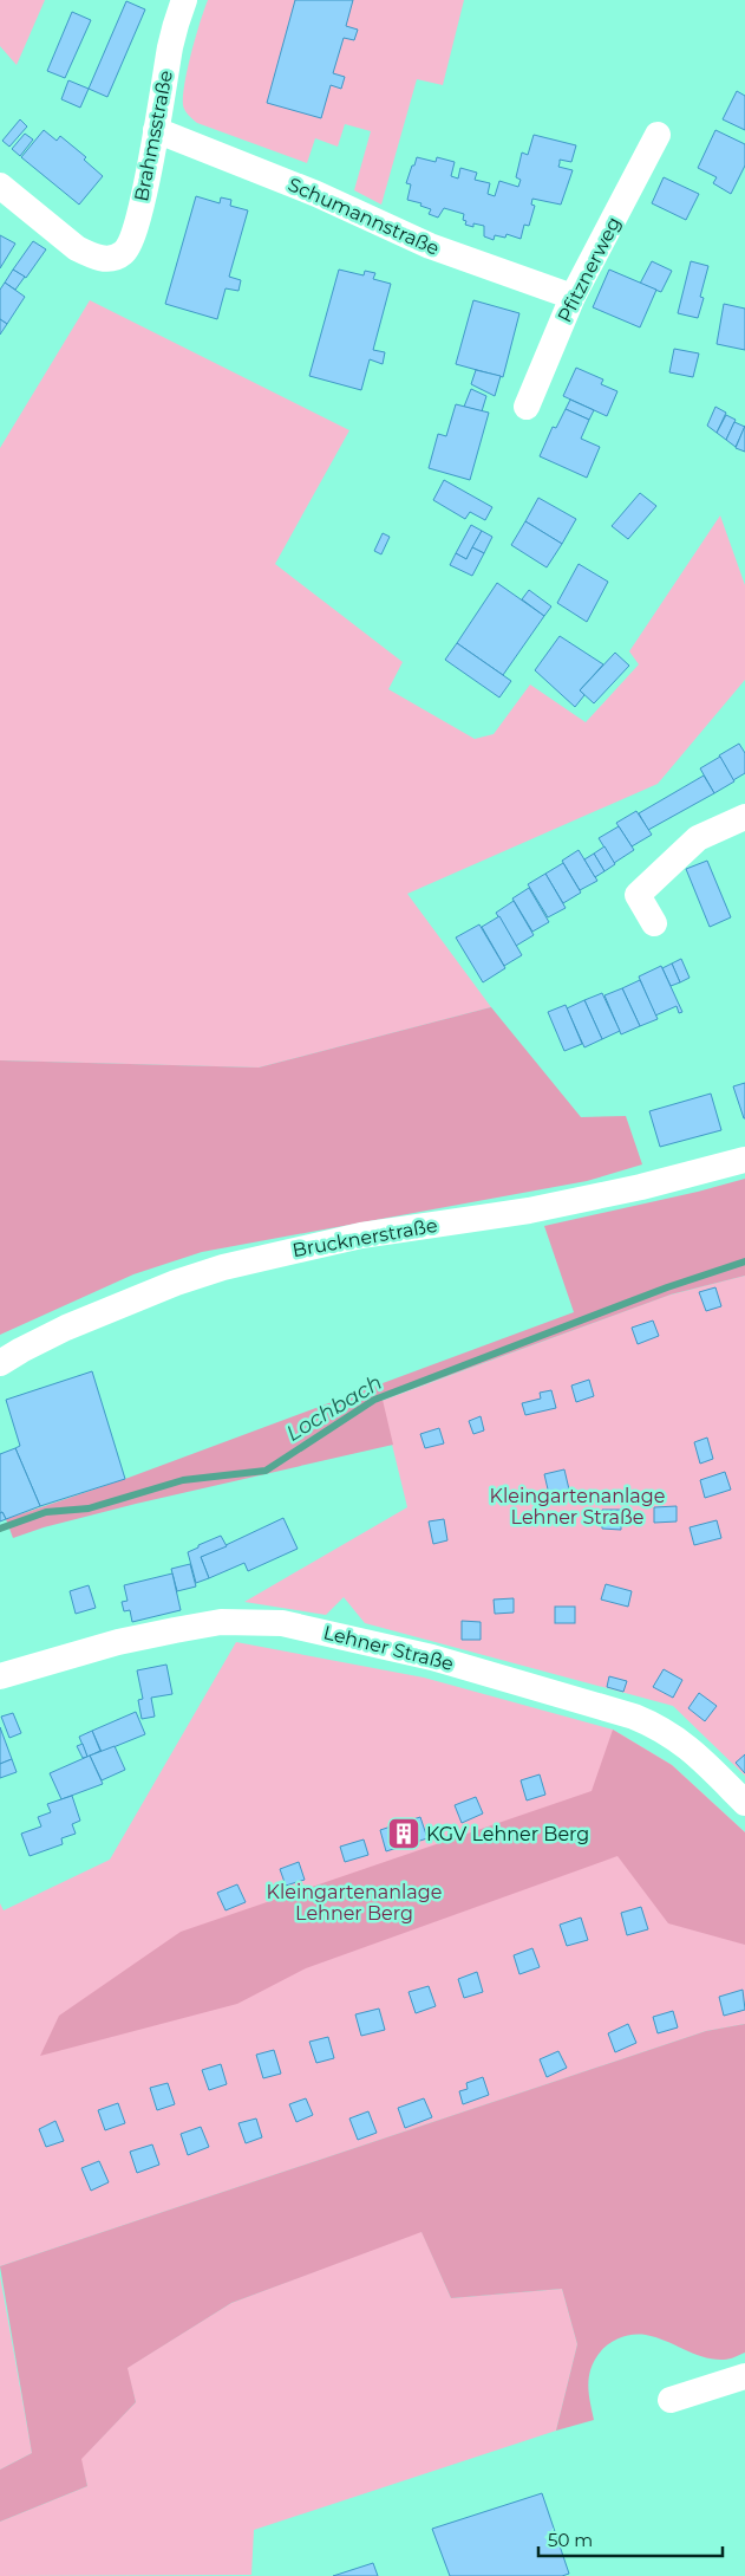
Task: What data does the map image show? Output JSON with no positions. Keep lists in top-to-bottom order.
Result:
{
  "streets": {
    "street": [
      "Brahmsstraße",
      "Schumannstraße",
      "Pfitznerweg",
      "Brucknerstraße",
      "Lehner Straße"
    ]
  },
  "crossings": [
    ["Brahmsstraße", "Schumannstraße"],
    ["Schumannstraße", "Pfitznerweg"]
  ],
  "water": ["Lochbach"],
  "parks": ["Kleingartenanlage Lehner Straße", "Kleingartenanlage Lehner Berg"],
  "places": {
    "building": ["KGV Lehner Berg"]
  },
  "scale_bar": "50 m"
}
